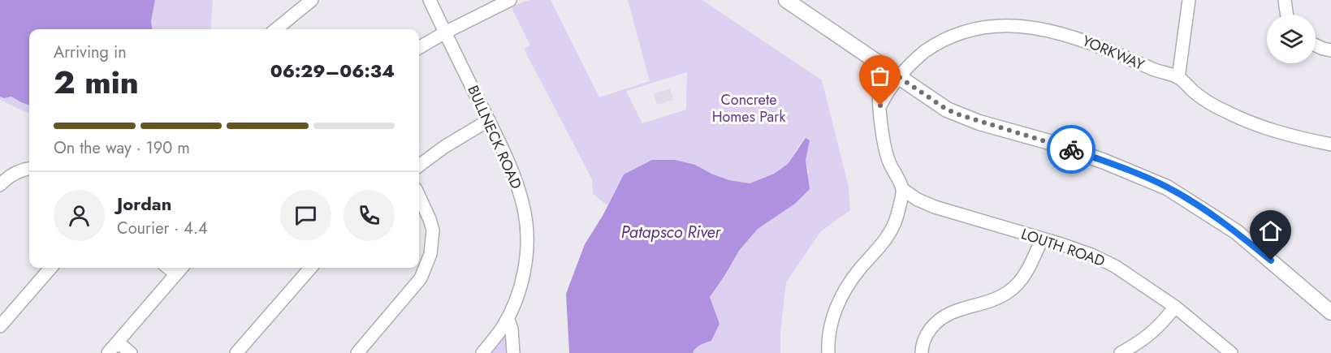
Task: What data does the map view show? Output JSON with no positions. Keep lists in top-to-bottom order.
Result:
{
  "streets": {
    "street": ["YORKWAY", "BULLNECK ROAD", "LOUTH ROAD"]
  },
  "water": ["Patapsco River"],
  "parks": ["Concrete Homes Park"],
  "page": {
    "heading": ["2 min", "Arriving in", "06:29–06:34"],
    "panel": ["Jordan", "Courier · 4.4"],
    "bar": "On the way · 190 m"
  }
}
